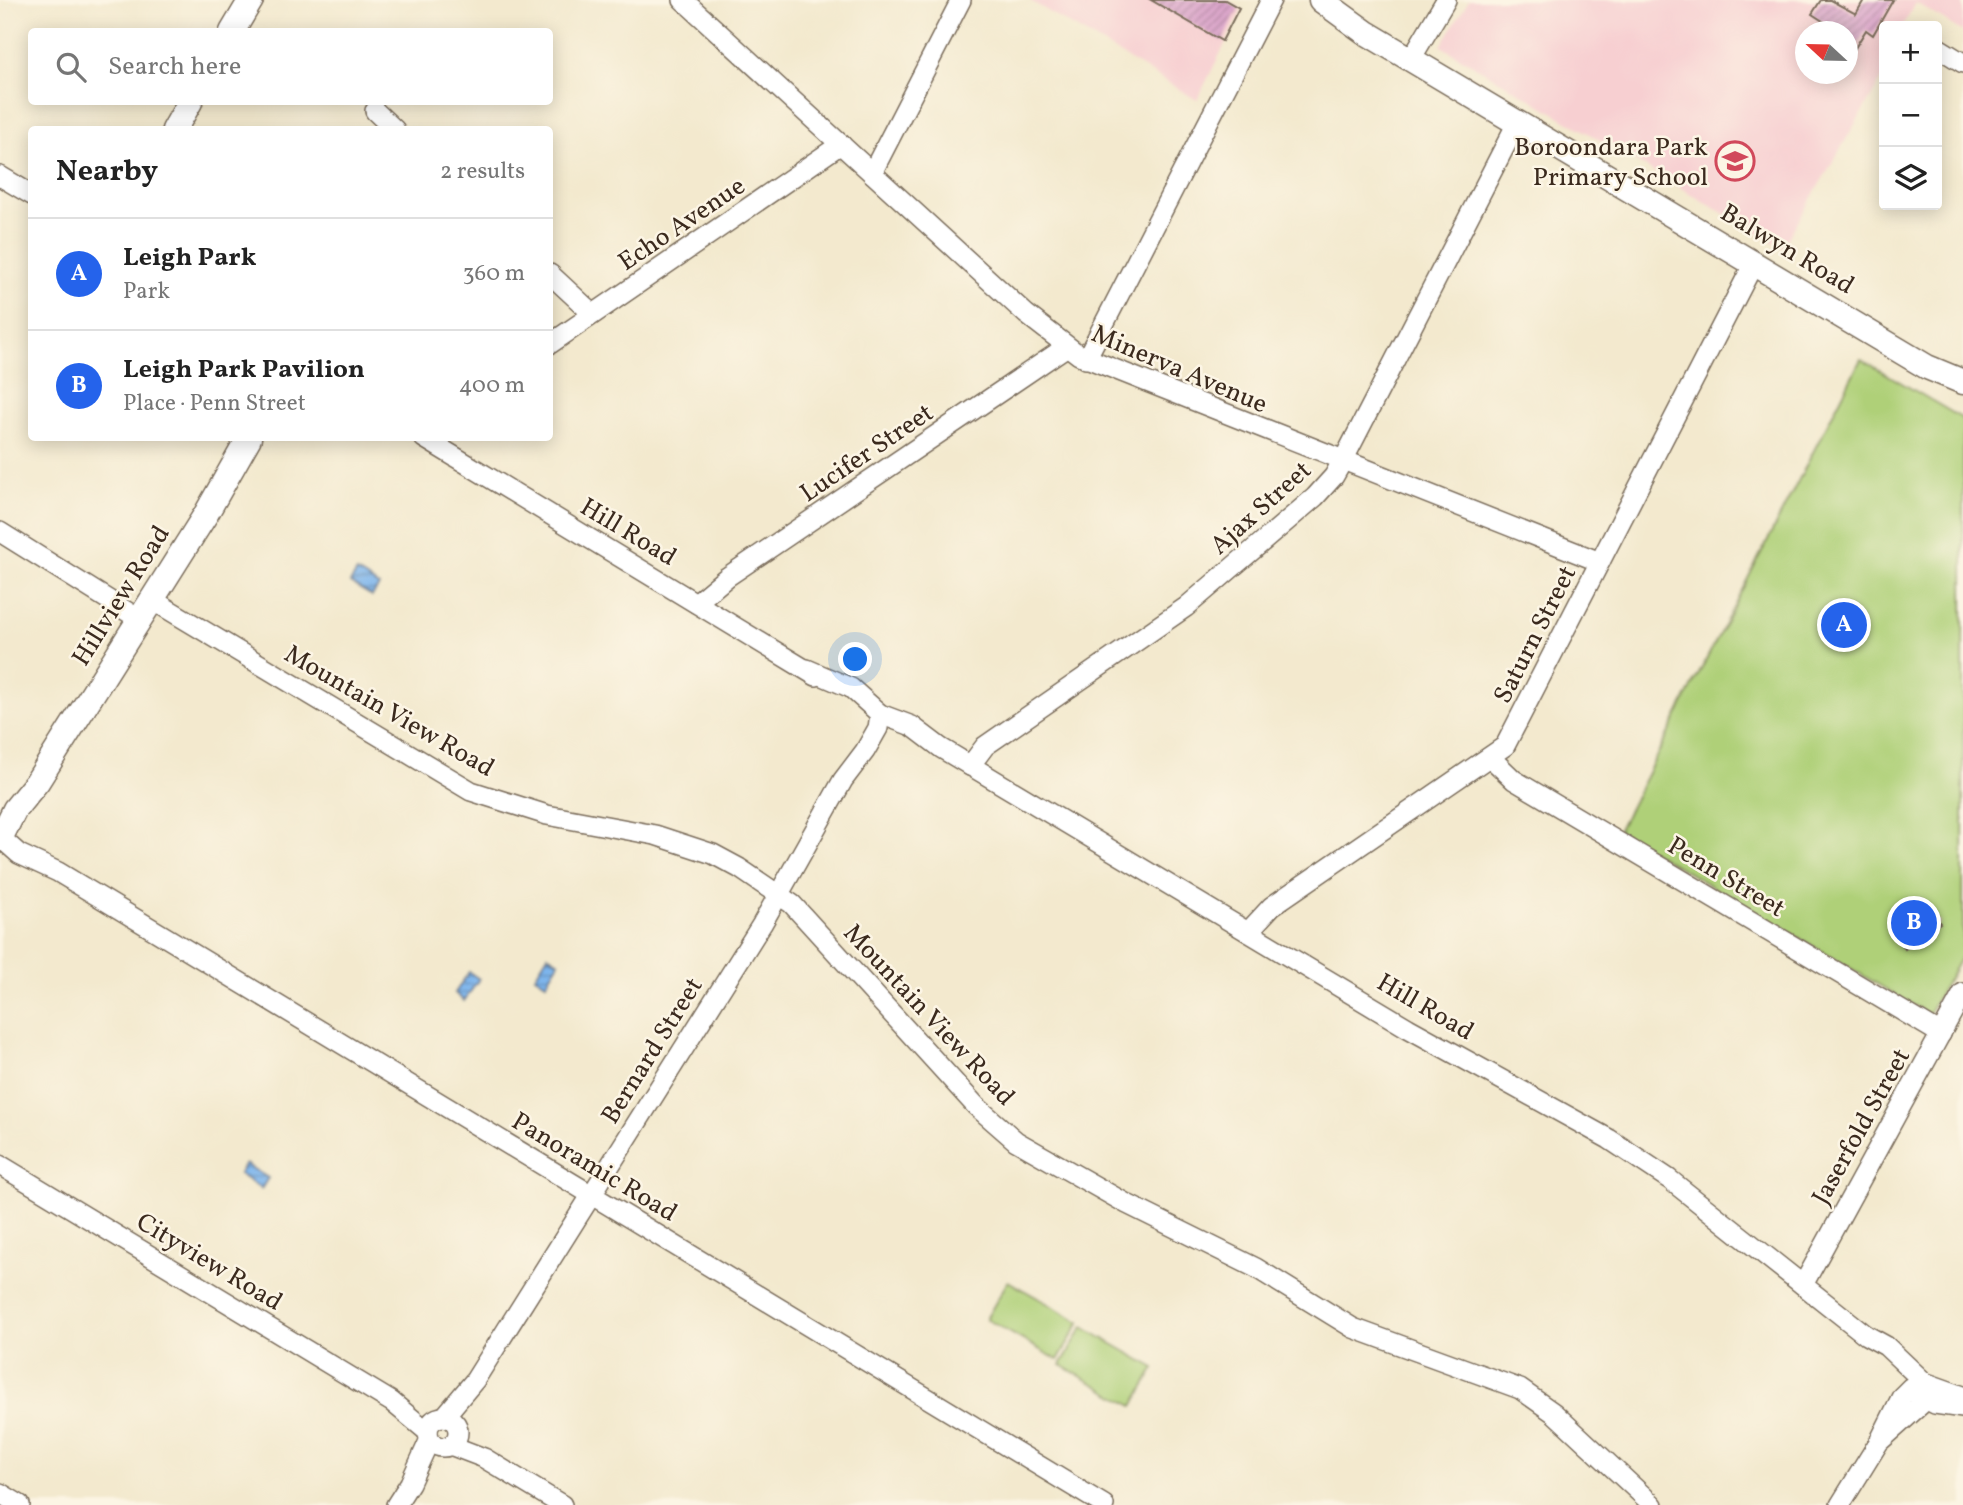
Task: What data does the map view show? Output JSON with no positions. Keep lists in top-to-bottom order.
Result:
{
  "streets": {
    "street": [
      "Echo Avenue",
      "Balwyn Road",
      "Minerva Avenue",
      "Lucifer Street",
      "Ajax Street",
      "Hill Road",
      "Hillview Road",
      "Saturn Street",
      "Mountain View Road",
      "Penn Street",
      "Bernard Street",
      "Jaserfold Street",
      "Panoramic Road",
      "Cityview Road"
    ]
  },
  "crossings": [
    ["Echo Avenue", "Minerva Avenue"],
    ["Balwyn Road", "Ajax Street"],
    ["Balwyn Road", "Saturn Street"],
    ["Minerva Avenue", "Lucifer Street"],
    ["Minerva Avenue", "Ajax Street"],
    ["Minerva Avenue", "Saturn Street"],
    ["Lucifer Street", "Hill Road"],
    ["Ajax Street", "Hill Road"],
    ["Hill Road", "Saturn Street"],
    ["Hill Road", "Bernard Street"],
    ["Hill Road", "Jaserfold Street"],
    ["Hillview Road", "Mountain View Road"],
    ["Hillview Road", "Panoramic Road"],
    ["Saturn Street", "Penn Street"],
    ["Mountain View Road", "Bernard Street"],
    ["Penn Street", "Jaserfold Street"],
    ["Bernard Street", "Panoramic Road"],
    ["Bernard Street", "Cityview Road"]
  ],
  "places": {
    "school or university": ["Boroondara Park Primary School"]
  },
  "north": "left",
  "page": {
    "map_buttons": ["+", "−"],
    "search": "Search here",
    "heading": ["Nearby", "2 results"],
    "list": [
      {
        "mark": "A",
        "name": "Leigh Park",
        "note": "Park",
        "value": "360 m"
      },
      {
        "mark": "B",
        "name": "Leigh Park Pavilion",
        "note": "Place · Penn Street",
        "value": "400 m"
      }
    ],
    "pins": ["A", "B"]
  }
}
